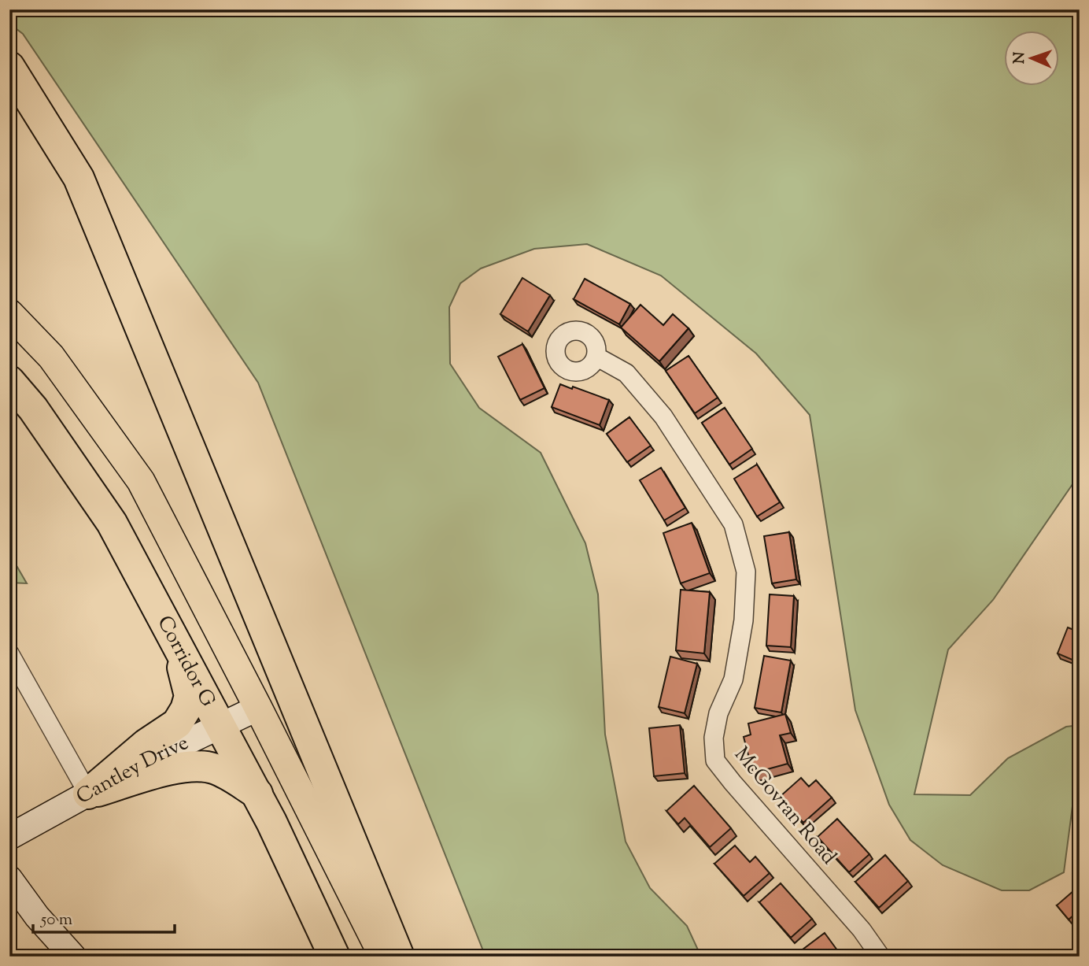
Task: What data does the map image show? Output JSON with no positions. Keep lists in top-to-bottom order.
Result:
{
  "streets": {
    "highway": ["Corridor G"],
    "street": ["Cantley Drive", "McGovran Road"]
  },
  "crossings": [
    ["Corridor G", "Cantley Drive"]
  ],
  "scale_bar": "50 m",
  "north": "left"
}
